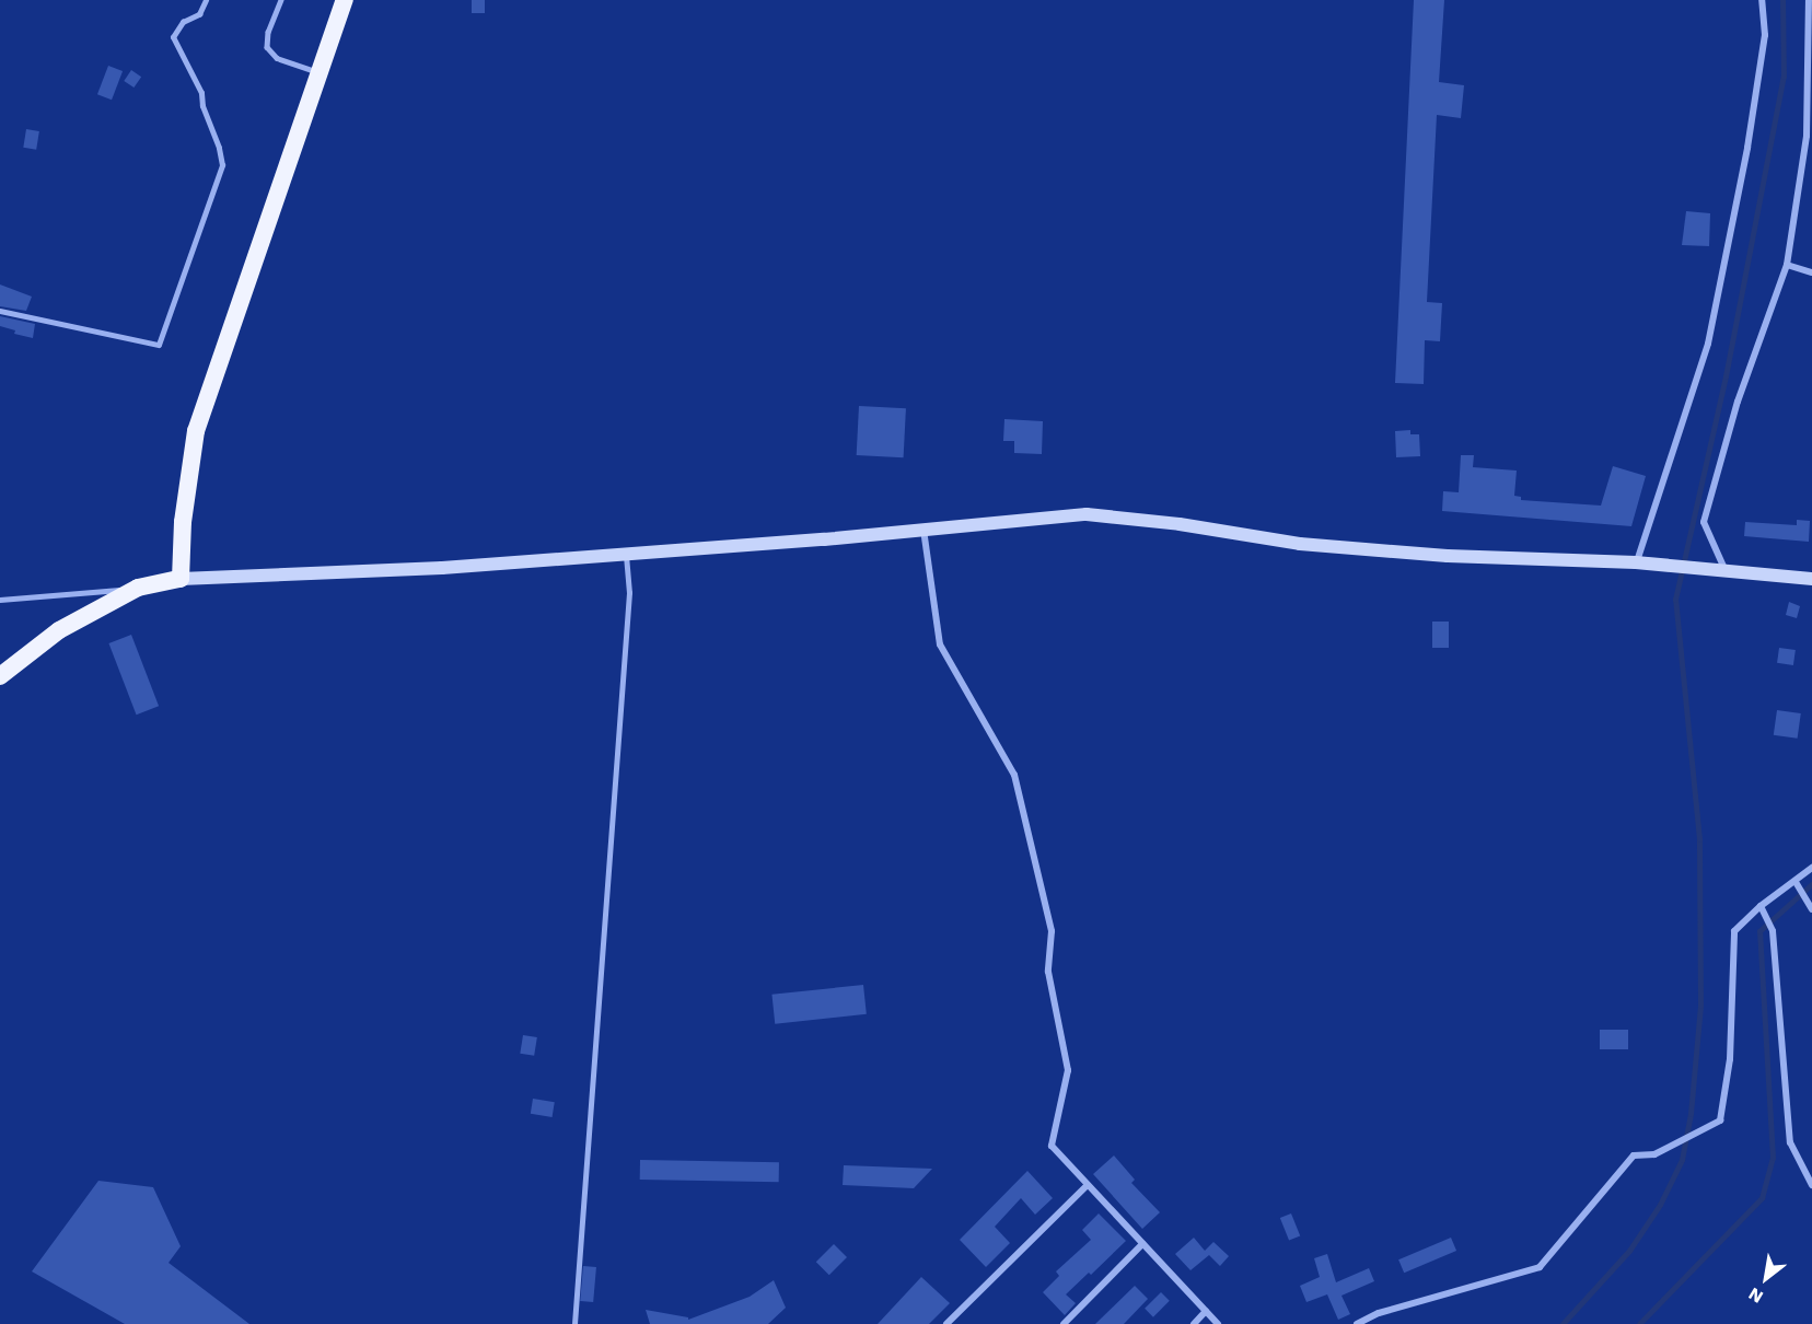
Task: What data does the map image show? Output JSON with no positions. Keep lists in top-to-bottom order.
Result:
{
  "north": "bottom left"
}
